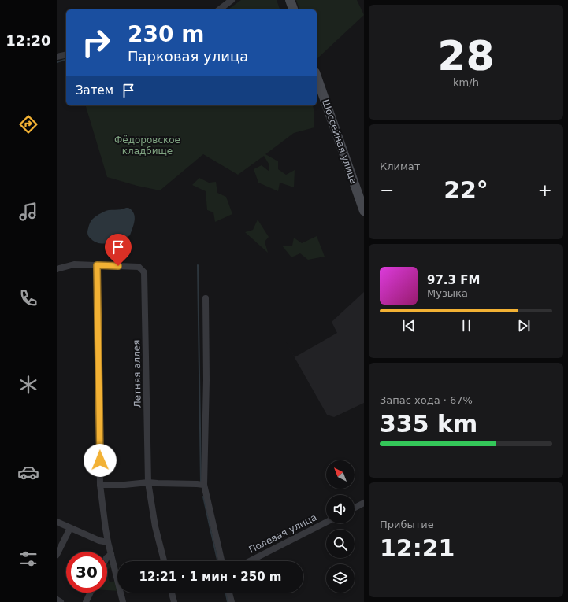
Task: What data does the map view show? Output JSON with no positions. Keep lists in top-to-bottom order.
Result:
{
  "streets": {
    "main road": ["Шоссейная улица"],
    "street": ["Летняя аллея", "Полевая улица"]
  },
  "parks": ["Фёдоровское кладбище"],
  "north": "top left",
  "page": {
    "tabs": "12:20",
    "tile": [
      ["28", "km/h"],
      "Климат",
      ["Запас хода · 67%", "335 km"],
      ["Прибытие", "12:21"]
    ],
    "turn": ["230 m", "Парковая улица"],
    "then": "Затем",
    "heat": ["−", "22°", "+"],
    "song": ["97.3 FM", "Музыка"],
    "limit": "30",
    "trip": "12:21 · 1 мин · 250 m"
  }
}
